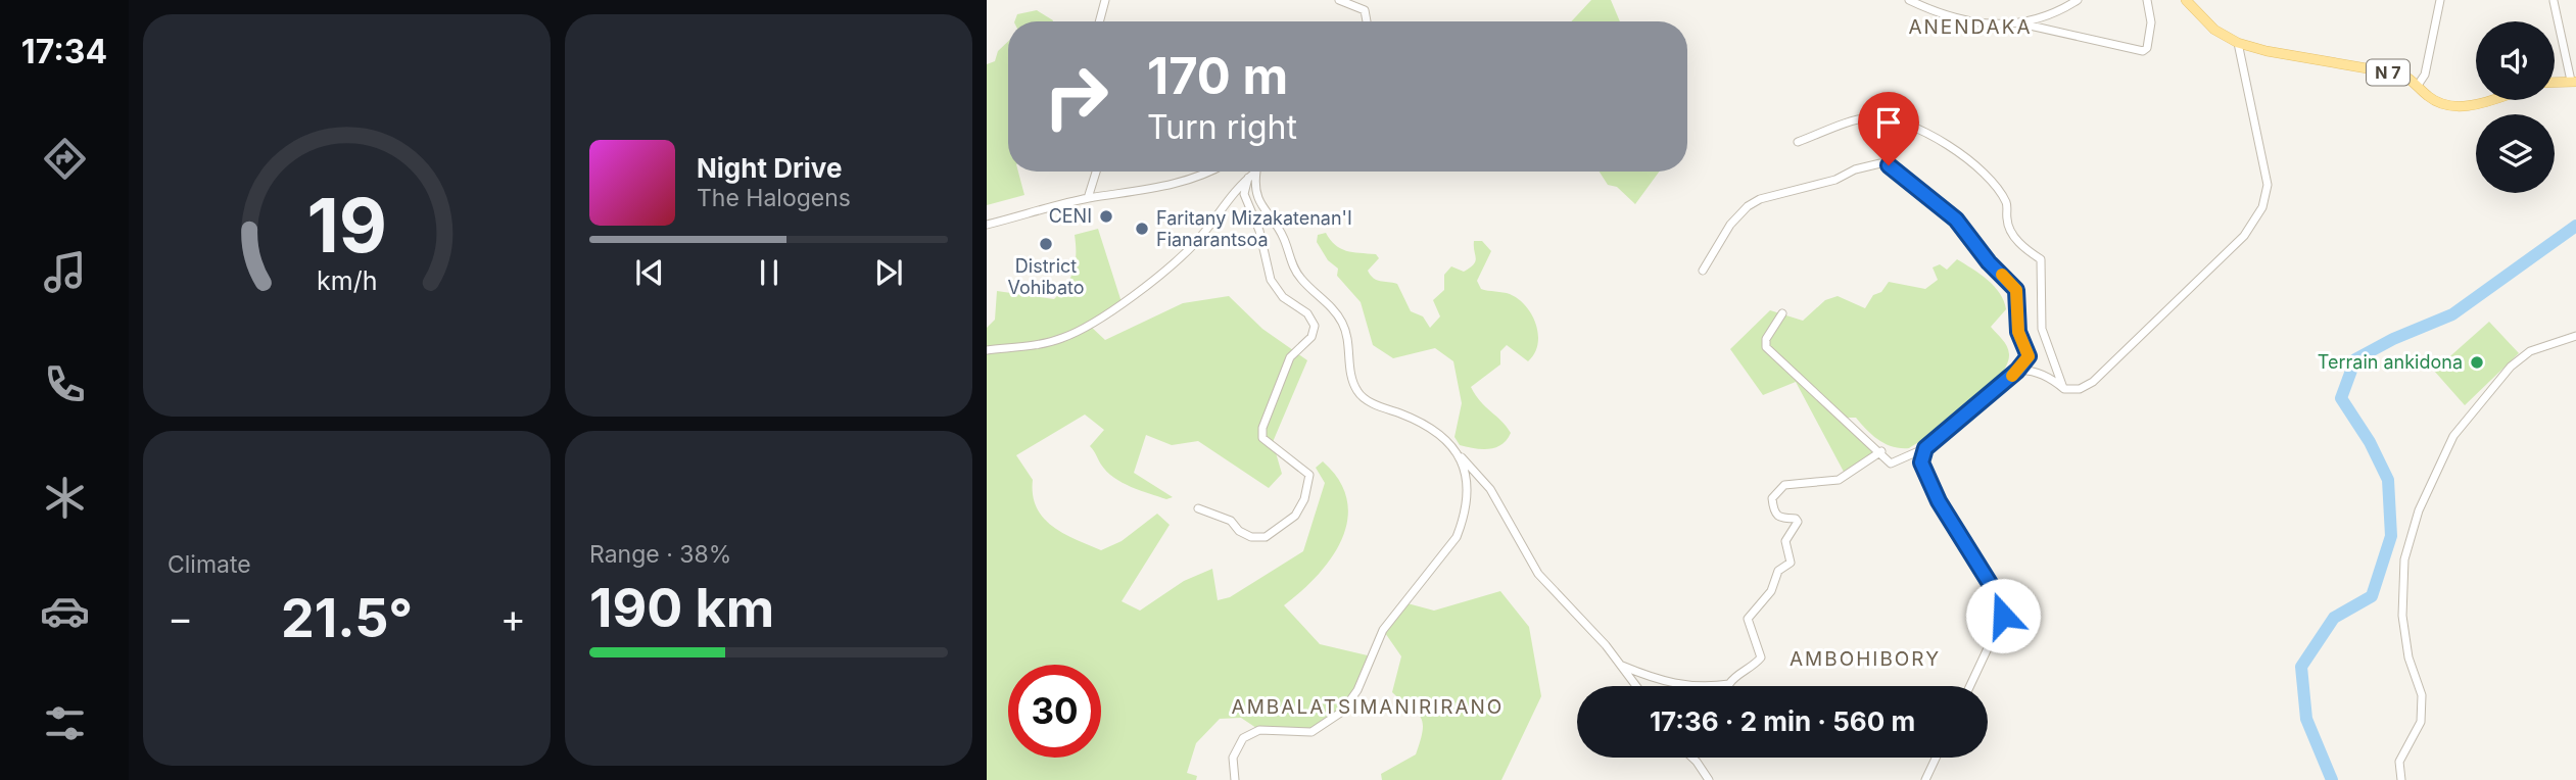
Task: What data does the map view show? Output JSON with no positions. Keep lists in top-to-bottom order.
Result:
{
  "streets": {
    "main road": ["N 7"]
  },
  "districts": ["ANENDAKA", "AMBOHIBORY", "AMBALATSIMANIRIRANO"],
  "places": [
    "CENI",
    "Faritany Mizakatenan'I Fianarantsoa",
    "District Vohibato",
    "Terrain ankidona"
  ],
  "page": {
    "tabs": "17:34",
    "turn": ["170 m", "Turn right"],
    "song": ["Night Drive", "The Halogens"],
    "tile": [
      "Climate",
      ["Range · 38%", "190 km"]
    ],
    "heat": ["−", "21.5°", "+"],
    "limit": "30",
    "trip": "17:36 · 2 min · 560 m",
    "gauge": ["19", "km/h"]
  }
}
